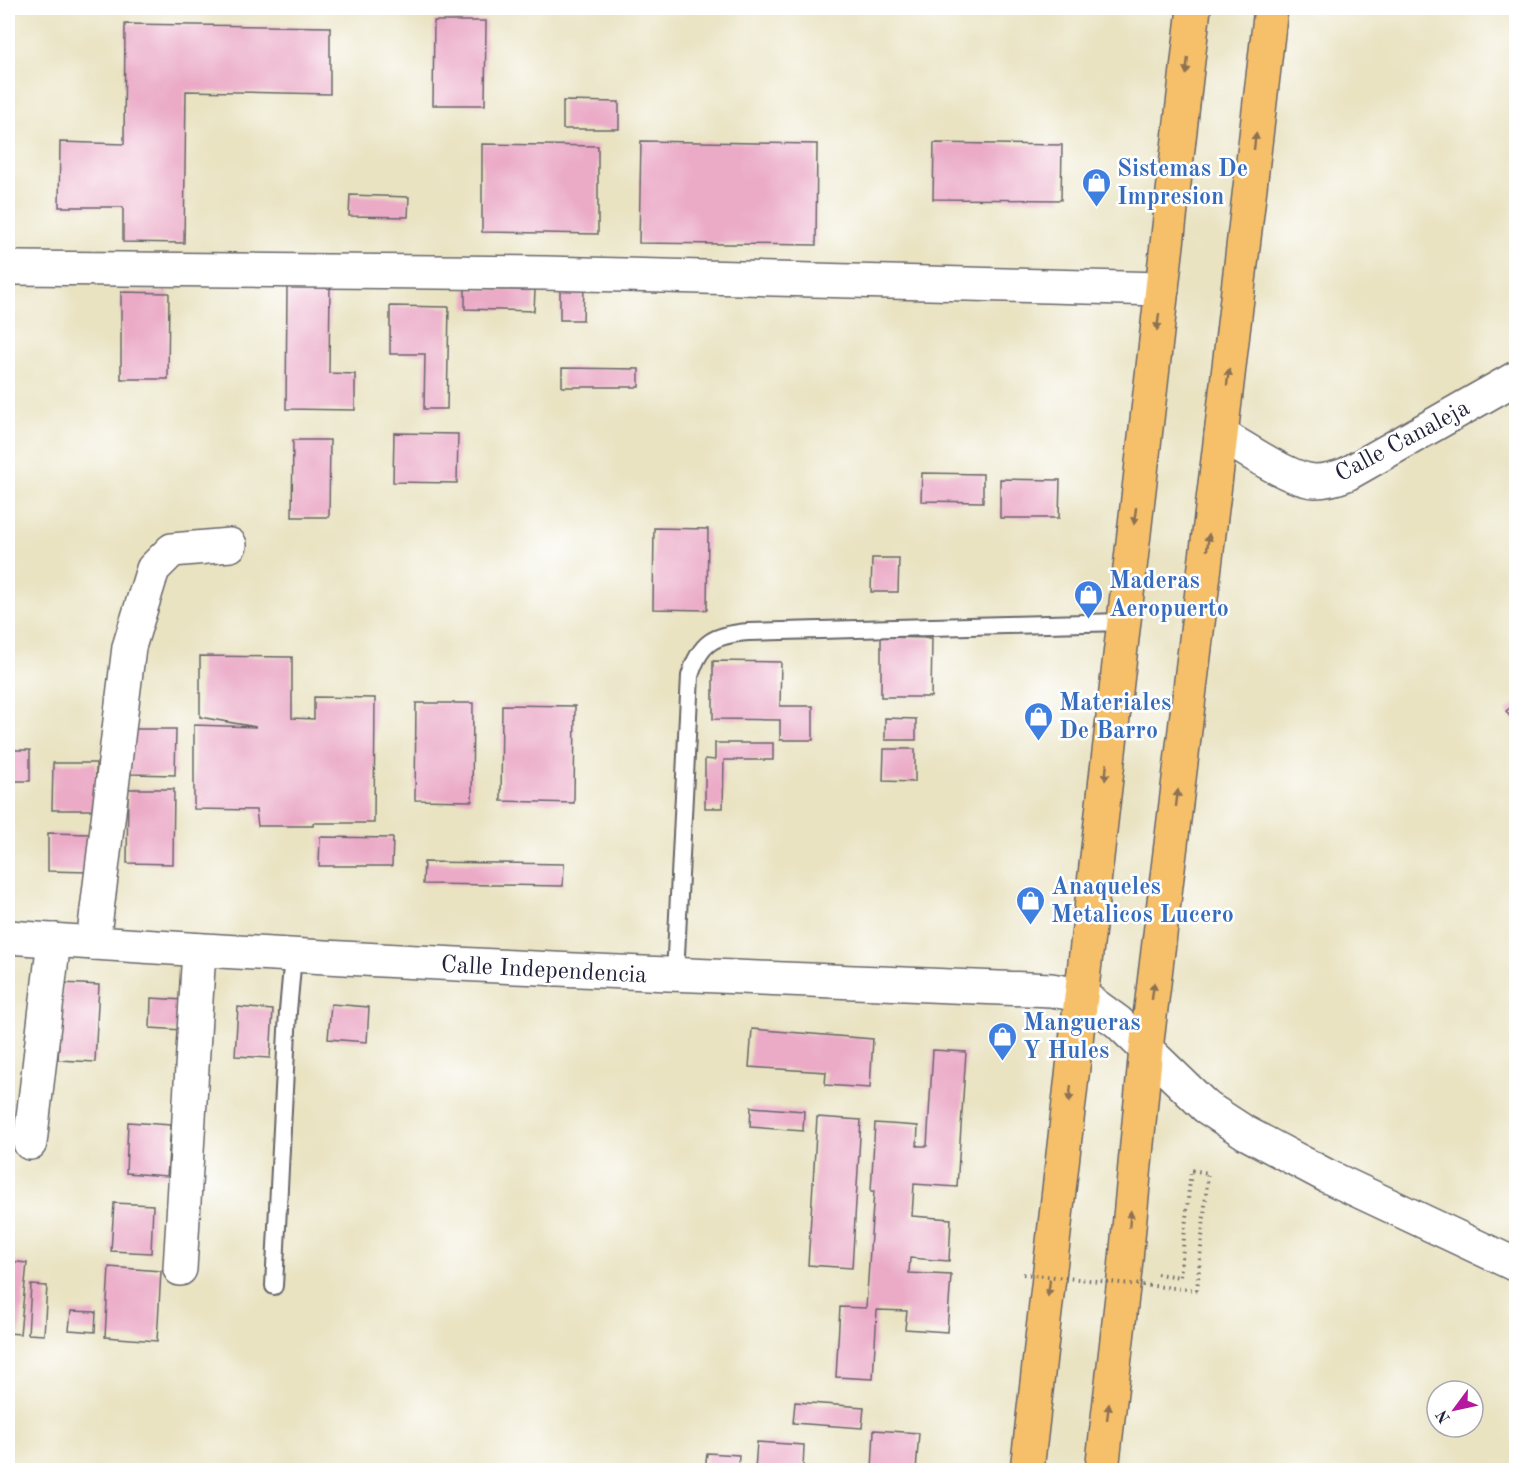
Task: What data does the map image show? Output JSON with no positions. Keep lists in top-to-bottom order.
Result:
{
  "streets": {
    "street": ["Calle Canaleja", "Calle Independencia"]
  },
  "places": {
    "shop": [
      "Sistemas De Impresion",
      "Maderas Aeropuerto",
      "Materiales De Barro",
      "Anaqueles Metalicos Lucero",
      "Mangueras Y Hules"
    ]
  },
  "north": "bottom left"
}
